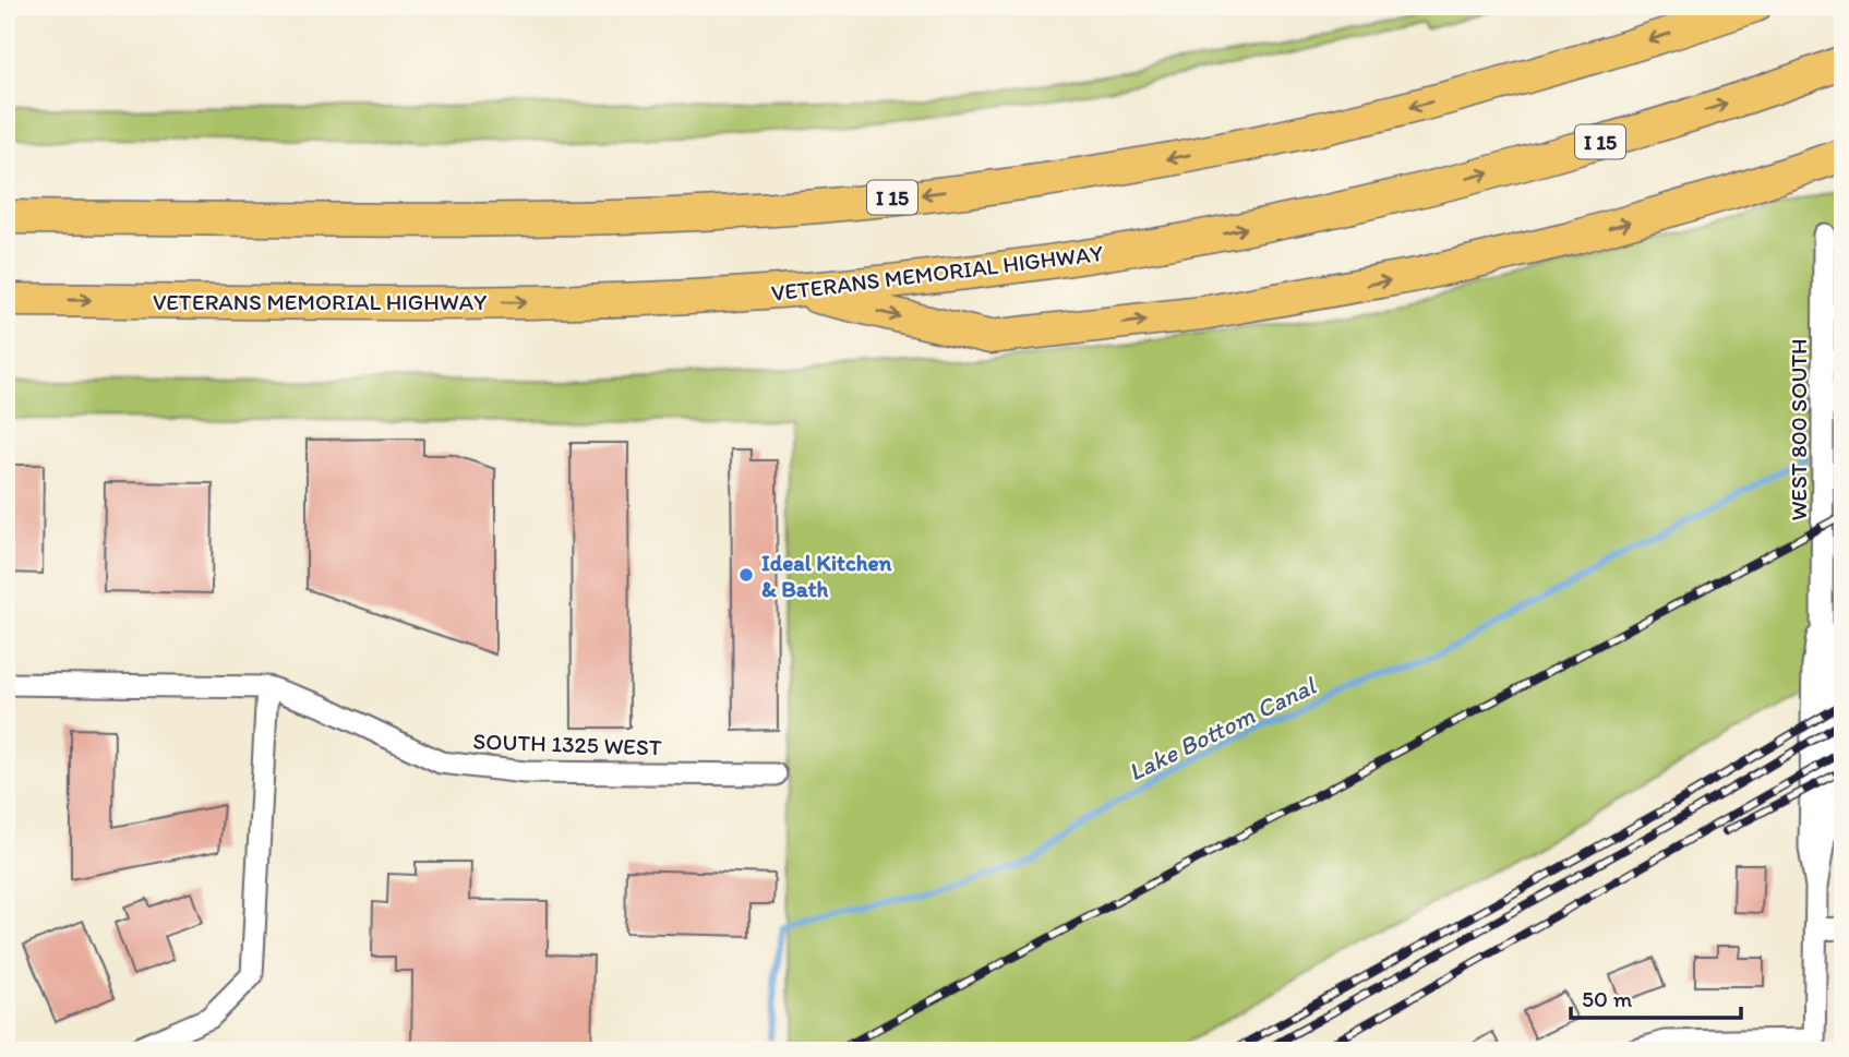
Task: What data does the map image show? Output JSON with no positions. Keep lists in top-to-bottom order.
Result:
{
  "streets": {
    "highway": ["I 15", "VETERANS MEMORIAL HIGHWAY"],
    "street": ["WEST 800 SOUTH", "SOUTH 1325 WEST"]
  },
  "water": ["Lake Bottom Canal"],
  "places": ["Ideal Kitchen & Bath"],
  "scale_bar": "50 m"
}
